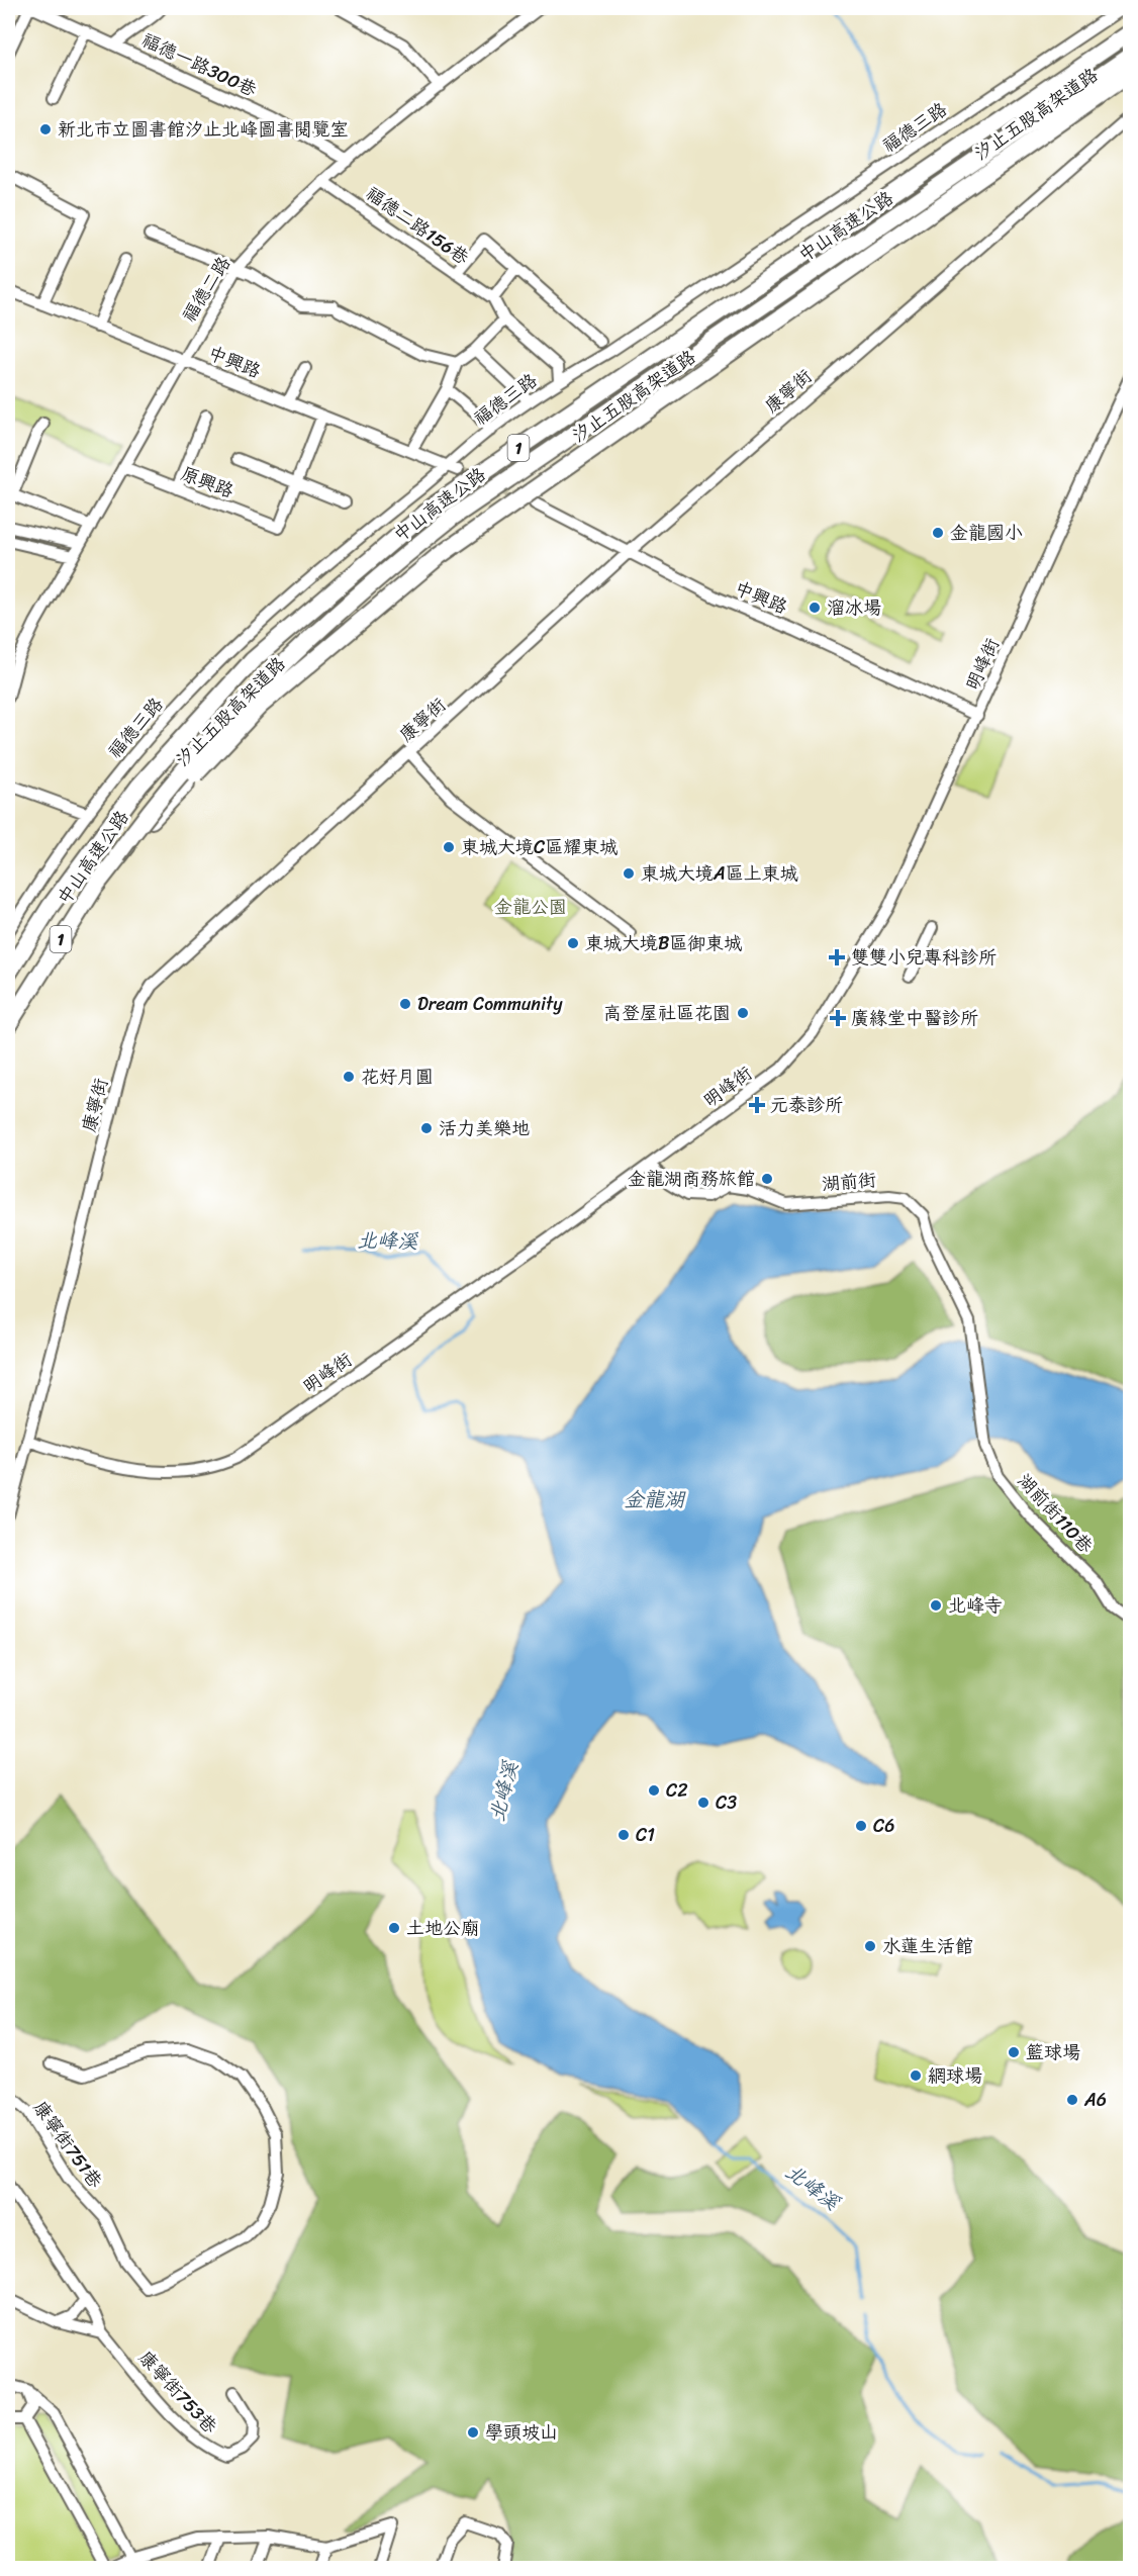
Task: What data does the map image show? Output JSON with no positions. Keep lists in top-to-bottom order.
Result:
{
  "streets": {
    "highway": ["汐止五股高架道路", "中山高速公路", "1"],
    "street": [
      "福德一路300巷",
      "福德三路",
      "福德二路156巷",
      "福德二路",
      "中興路",
      "康寧街",
      "原興路",
      "明峰街",
      "湖前街",
      "湖前街110巷",
      "康寧街751巷",
      "康寧街753巷"
    ]
  },
  "crossings": [
    ["福德一路300巷", "福德二路"],
    ["汐止五股高架道路", "中山高速公路"],
    ["福德三路", "中興路"],
    ["福德二路156巷", "福德二路"],
    ["福德二路", "中興路"],
    ["福德二路", "原興路"],
    ["中興路", "康寧街"],
    ["中興路", "明峰街"],
    ["康寧街", "明峰街"],
    ["明峰街", "湖前街"],
    ["湖前街", "湖前街110巷"]
  ],
  "water": ["北峰溪", "金龍湖"],
  "parks": ["金龍公園"],
  "places": {
    "other": [
      "新北市立圖書館汐止北峰圖書閱覽室",
      "金龍國小",
      "溜冰場",
      "東城大境C區耀東城",
      "東城大境A區上東城",
      "東城大境B區御東城",
      "Dream Community",
      "高登屋社區花園",
      "花好月圓",
      "活力美樂地",
      "金龍湖商務旅館",
      "北峰寺",
      "C2",
      "C3",
      "C6",
      "C1",
      "土地公廟",
      "水蓮生活館",
      "籃球場",
      "網球場",
      "A6",
      "學頭坡山"
    ],
    "health": ["雙雙小兒專科診所", "廣緣堂中醫診所", "元泰診所"]
  }
}
